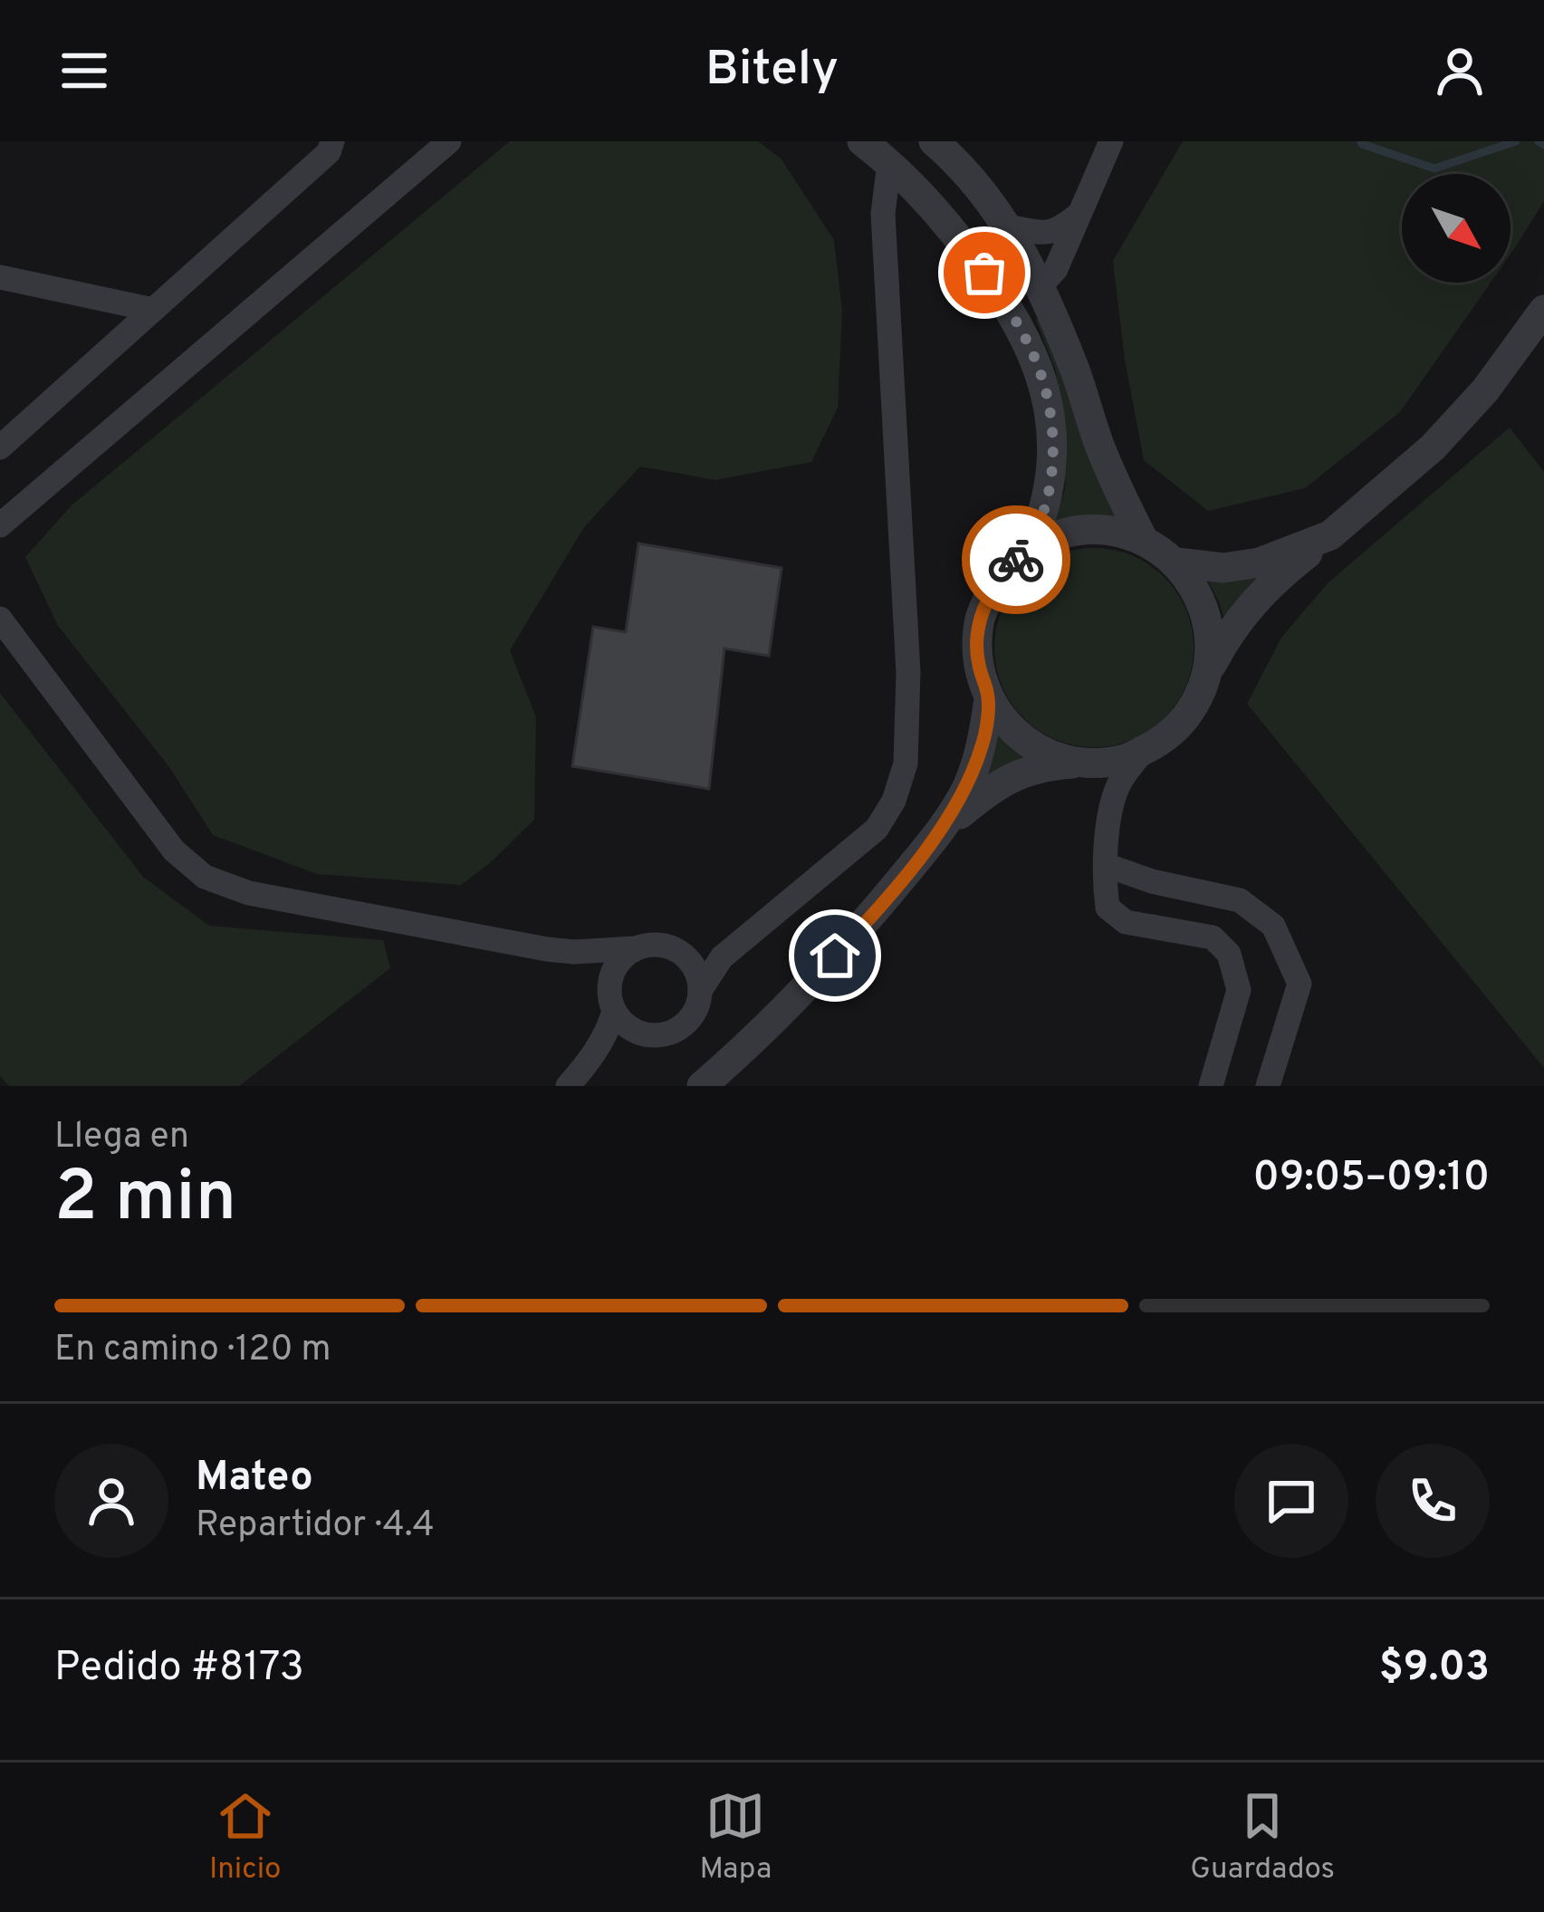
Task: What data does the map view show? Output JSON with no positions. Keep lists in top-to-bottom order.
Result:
{
  "north": "bottom right",
  "page": {
    "header": "Bitely",
    "heading": ["2 min", "Llega en", "09:05–09:10"],
    "panel": [
      "Mateo",
      "Repartidor · 4.4",
      "Pedido #8173",
      "$9.03"
    ],
    "bar": "En camino · 120 m",
    "tabs": ["Inicio", "Mapa", "Guardados"]
  }
}
